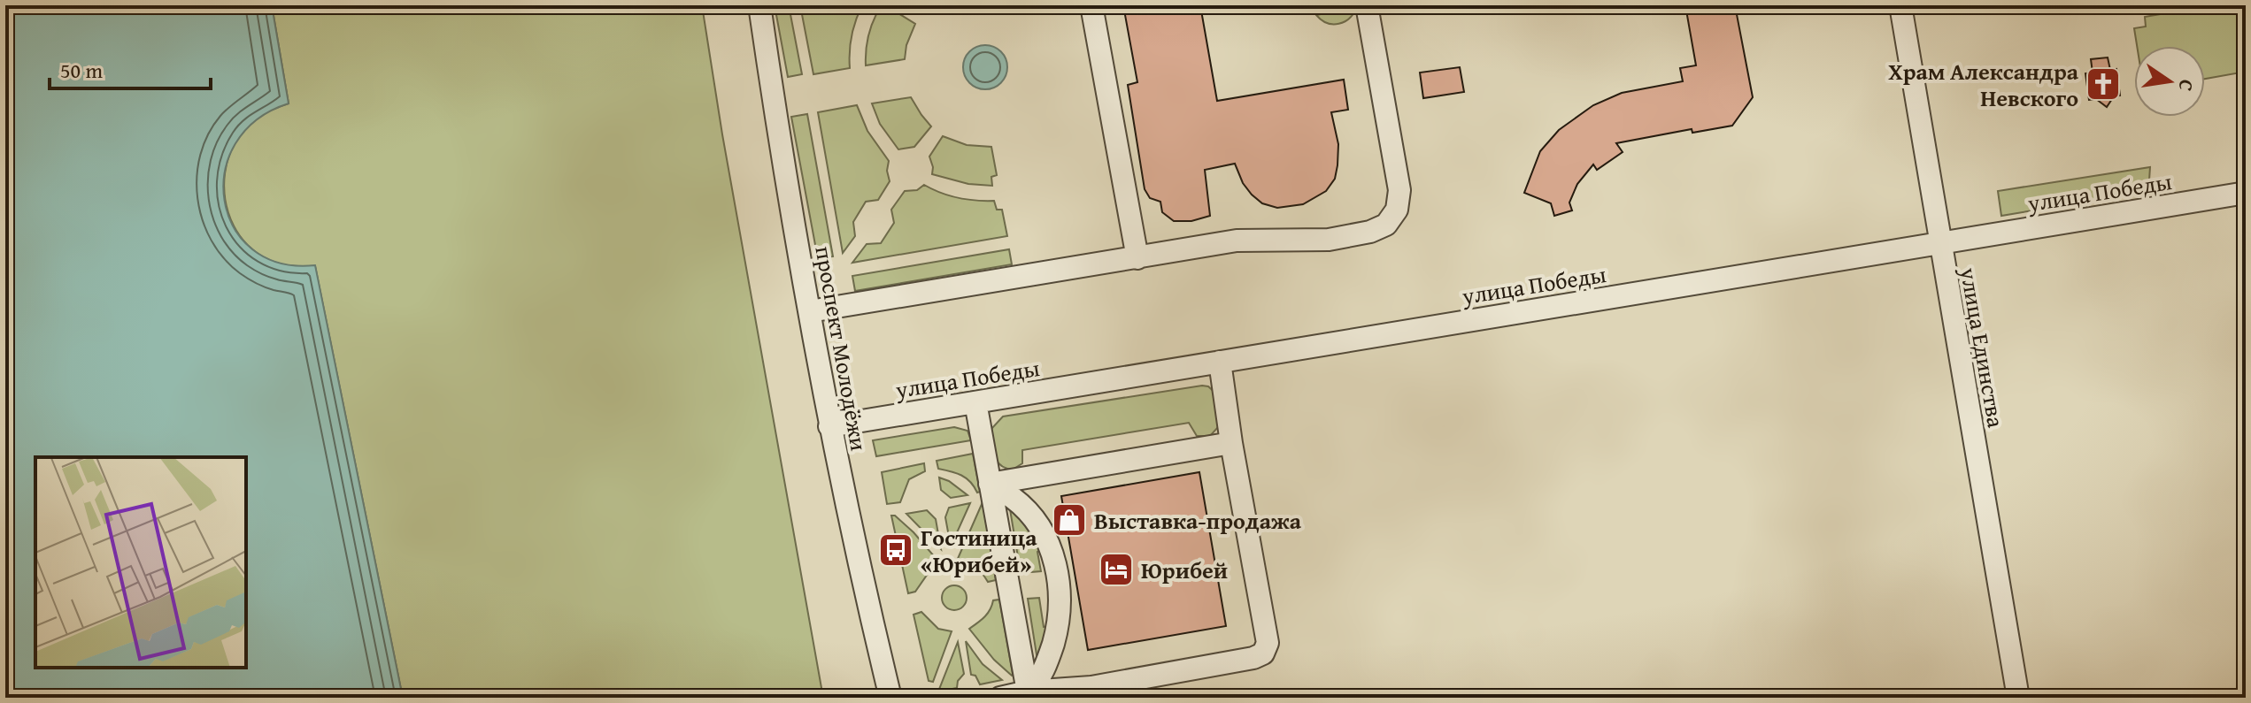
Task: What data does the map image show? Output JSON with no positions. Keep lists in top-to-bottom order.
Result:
{
  "streets": {
    "street": ["улица Победы", "улица Единства", "проспект Молодёжи"]
  },
  "crossings": [
    ["улица Победы", "улица Единства"],
    ["улица Победы", "проспект Молодёжи"]
  ],
  "places": {
    "church": ["Храм Александра Невского"],
    "shop": ["Выставка-продажа"],
    "bus stop": ["Гостиница «Юрибей»"],
    "hotel": ["Юрибей"]
  },
  "scale_bar": "50 m",
  "north": "right"
}
